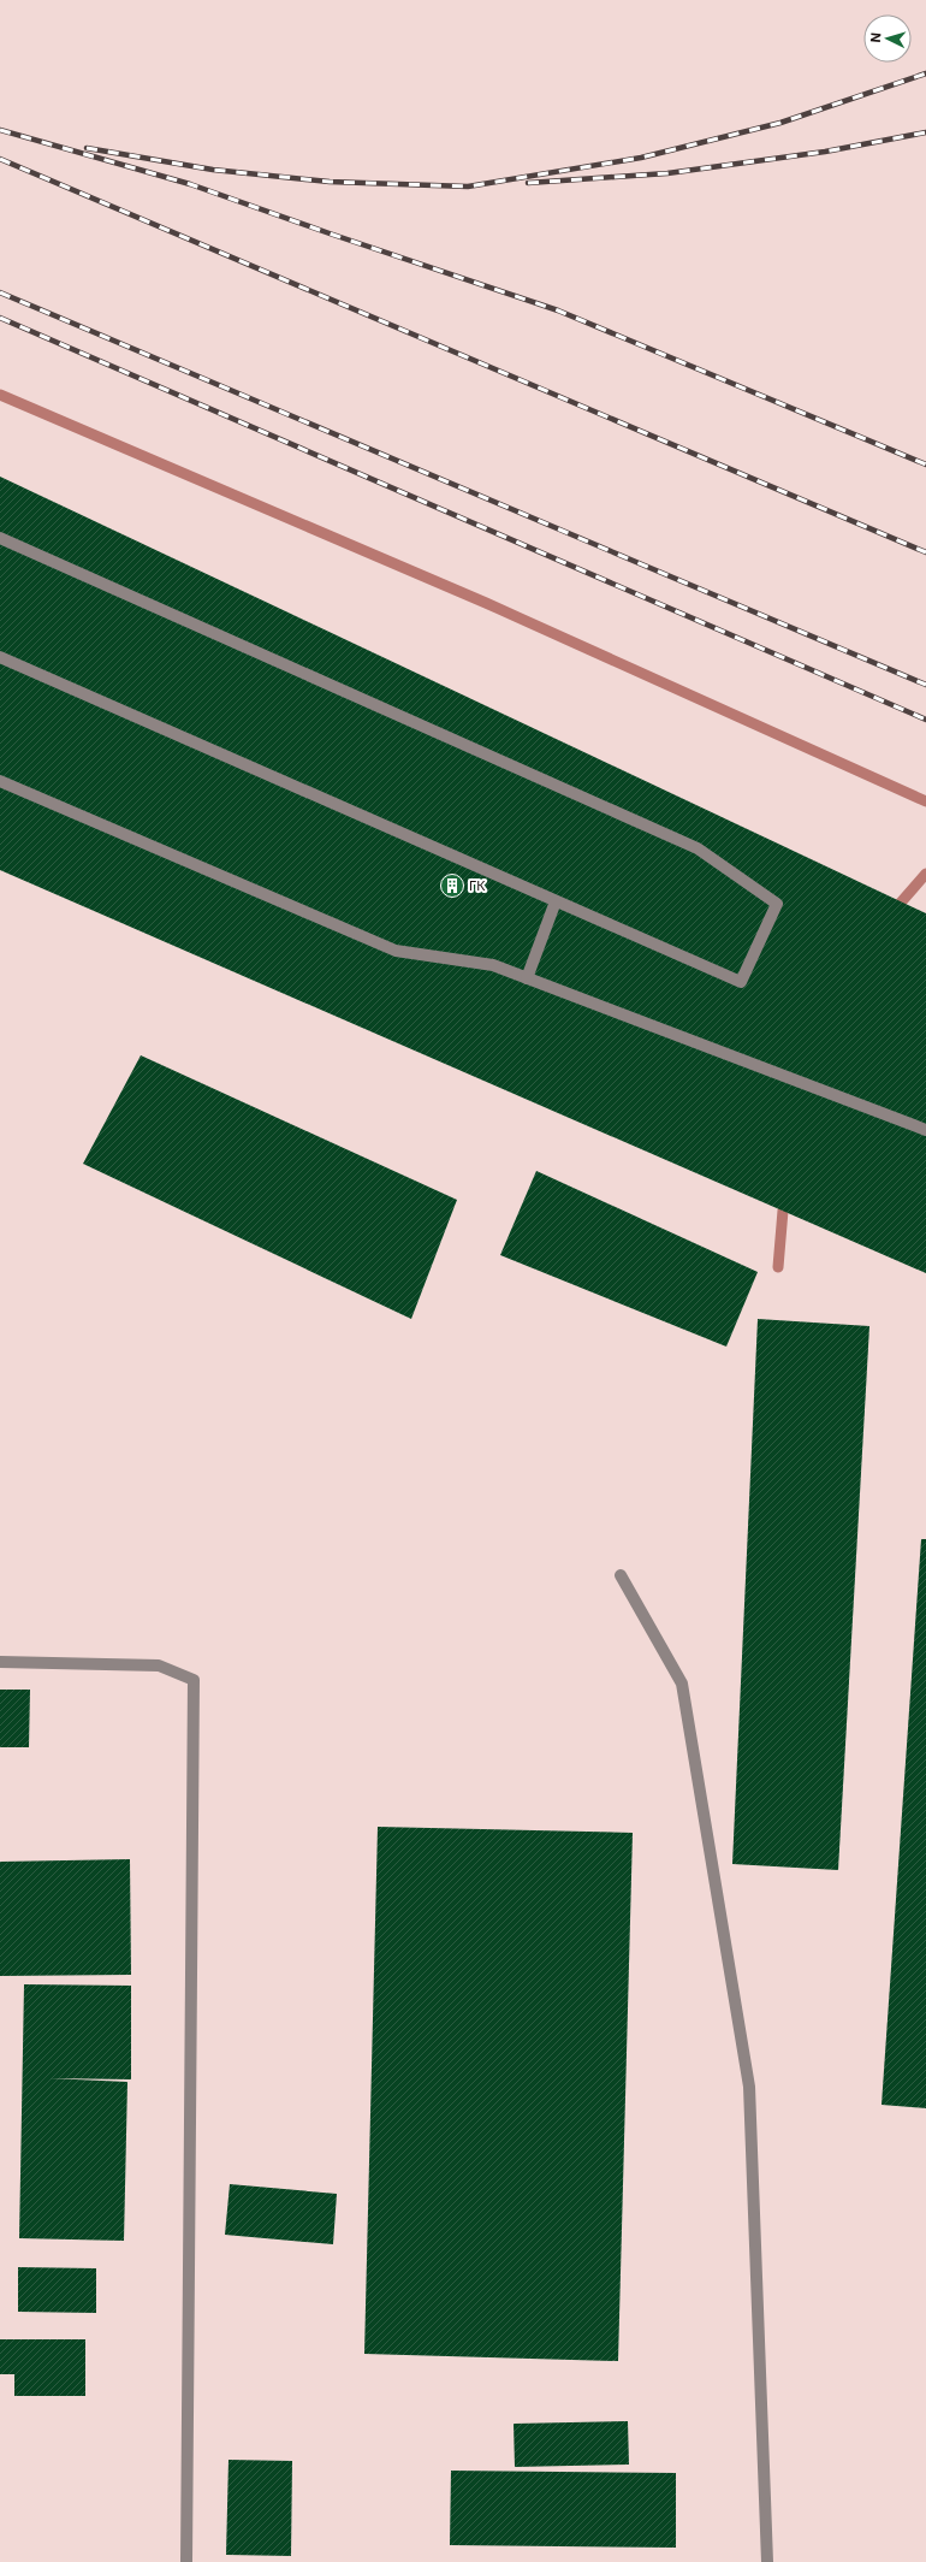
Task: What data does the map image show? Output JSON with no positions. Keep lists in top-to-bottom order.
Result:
{
  "places": {
    "building": ["ГК"]
  },
  "north": "left"
}
